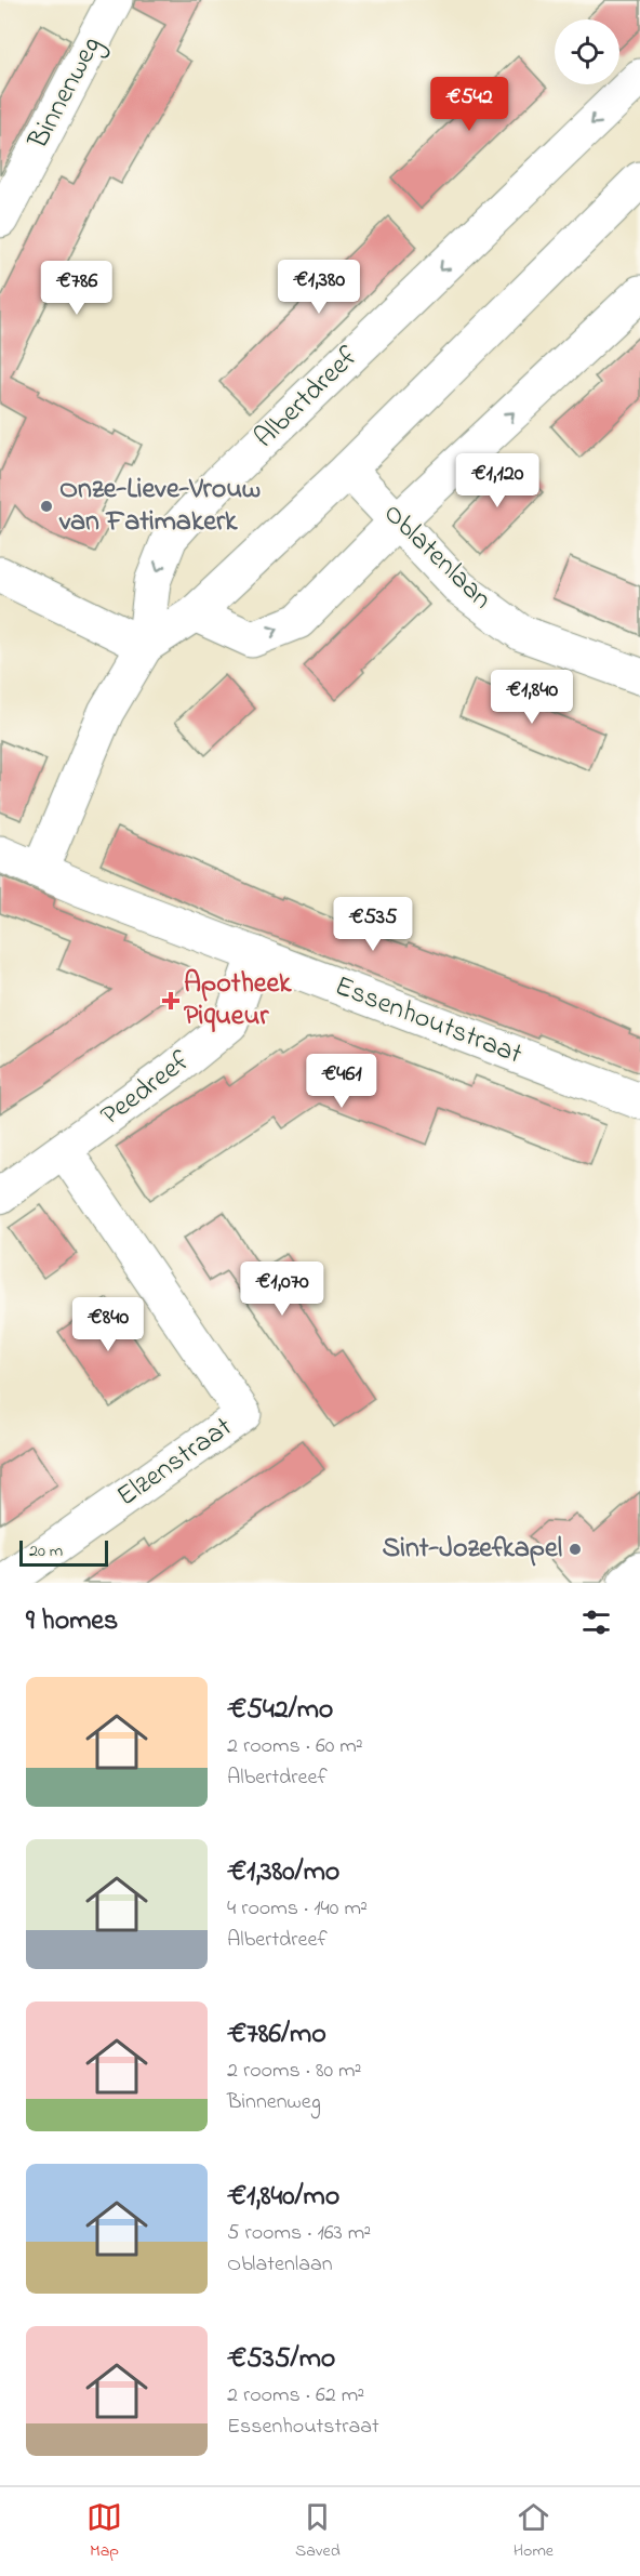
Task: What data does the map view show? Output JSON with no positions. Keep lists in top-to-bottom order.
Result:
{
  "streets": {
    "street": [
      "Binnenweg",
      "Albertdreef",
      "Oblatenlaan",
      "Essenhoutstraat",
      "Peedreef",
      "Elzenstraat"
    ]
  },
  "crossings": [
    ["Albertdreef", "Oblatenlaan"],
    ["Albertdreef", "Essenhoutstraat"],
    ["Essenhoutstraat", "Peedreef"],
    ["Peedreef", "Elzenstraat"]
  ],
  "places": {
    "other": ["Onze-Lieve-Vrouw van Fatimakerk", "Sint-Jozefkapel"],
    "health": ["Apotheek Piqueur"]
  },
  "scale_bar": "20 m",
  "page": {
    "price": [
      "€542",
      "€1,380",
      "€786",
      "€1,120",
      "€1,840",
      "€535",
      "€461",
      "€1,070",
      "€840"
    ],
    "scale": "20 m",
    "heading": "9 homes",
    "list": [
      {
        "name": "€542/mo",
        "note": "2 rooms · 60 m² · Albertdreef"
      },
      {
        "name": "€1,380/mo",
        "note": "4 rooms · 140 m² · Albertdreef"
      },
      {
        "name": "€786/mo",
        "note": "2 rooms · 80 m² · Binnenweg"
      },
      {
        "name": "€1,840/mo",
        "note": "5 rooms · 163 m² · Oblatenlaan"
      },
      {
        "name": "€535/mo",
        "note": "2 rooms · 62 m² · Essenhoutstraat"
      }
    ],
    "tabs": ["Map", "Saved", "Home"]
  }
}
